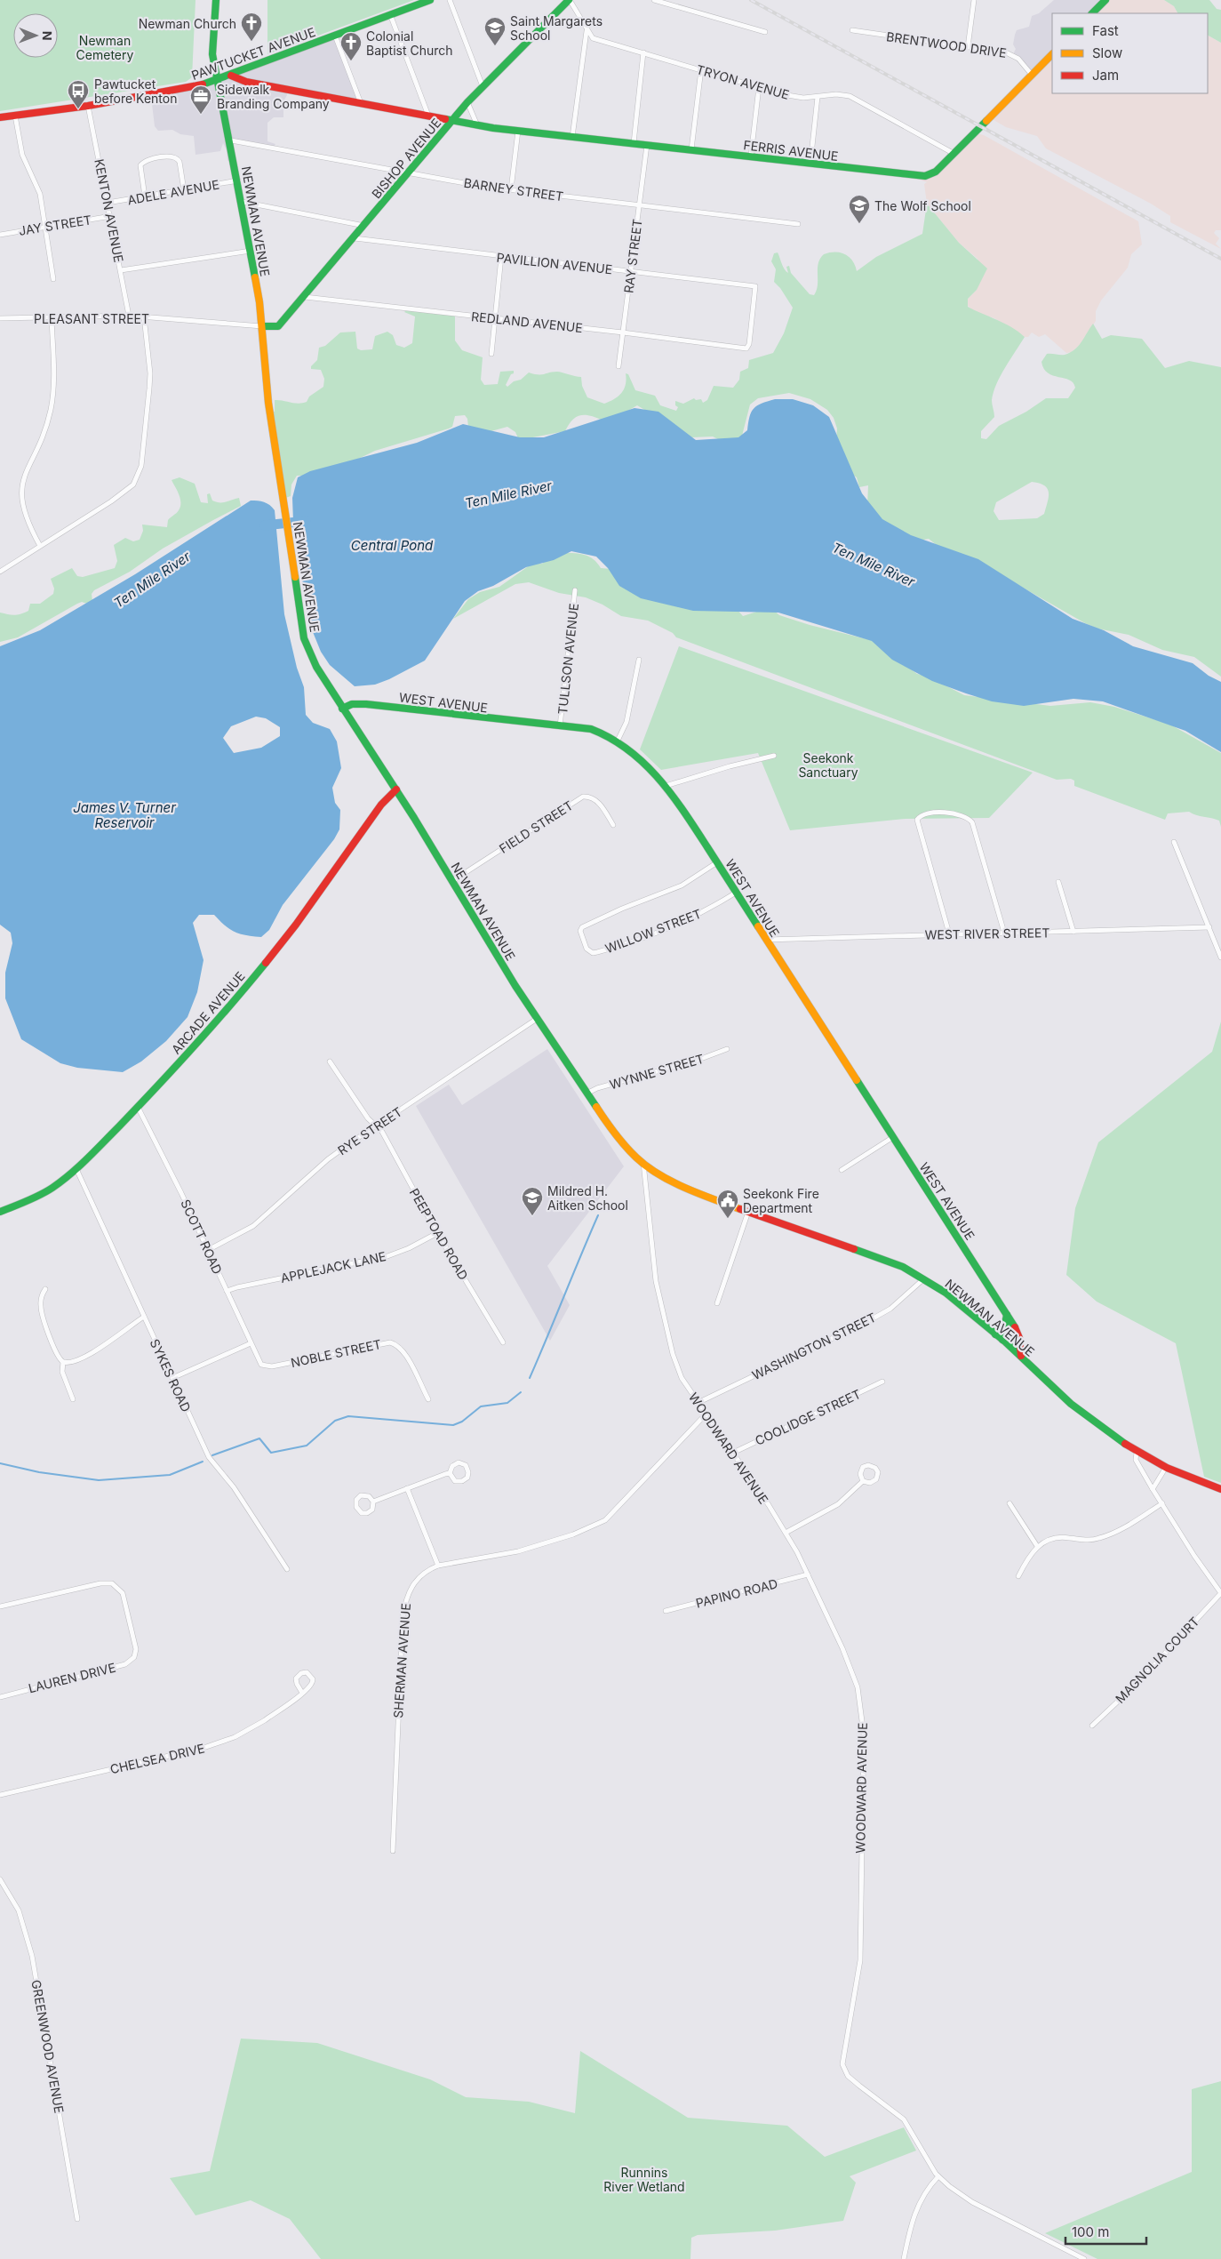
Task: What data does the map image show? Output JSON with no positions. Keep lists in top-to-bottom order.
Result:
{
  "streets": {
    "main road": [
      "PAWTUCKET AVENUE",
      "FERRIS AVENUE",
      "BISHOP AVENUE",
      "NEWMAN AVENUE",
      "WEST AVENUE",
      "ARCADE AVENUE"
    ],
    "street": [
      "BRENTWOOD DRIVE",
      "TRYON AVENUE",
      "BARNEY STREET",
      "ADELE AVENUE",
      "KENTON AVENUE",
      "JAY STREET",
      "RAY STREET",
      "PAVILLION AVENUE",
      "PLEASANT STREET",
      "REDLAND AVENUE",
      "TULLSON AVENUE",
      "FIELD STREET",
      "WILLOW STREET",
      "WEST RIVER STREET",
      "WYNNE STREET",
      "RYE STREET",
      "PEEPTOAD ROAD",
      "SCOTT ROAD",
      "APPLEJACK LANE",
      "WASHINGTON STREET",
      "NOBLE STREET",
      "SYKES ROAD",
      "COOLIDGE STREET",
      "WOODWARD AVENUE",
      "PAPINO ROAD",
      "MAGNOLIA COURT",
      "SHERMAN AVENUE",
      "LAUREN DRIVE",
      "CHELSEA DRIVE",
      "GREENWOOD AVENUE"
    ]
  },
  "crossings": [
    ["BRENTWOOD DRIVE", "FERRIS AVENUE"],
    ["PAWTUCKET AVENUE", "FERRIS AVENUE"],
    ["PAWTUCKET AVENUE", "KENTON AVENUE"],
    ["PAWTUCKET AVENUE", "NEWMAN AVENUE"],
    ["TRYON AVENUE", "FERRIS AVENUE"],
    ["FERRIS AVENUE", "BISHOP AVENUE"],
    ["FERRIS AVENUE", "RAY STREET"],
    ["BISHOP AVENUE", "BARNEY STREET"],
    ["BISHOP AVENUE", "NEWMAN AVENUE"],
    ["BISHOP AVENUE", "PAVILLION AVENUE"],
    ["BISHOP AVENUE", "PLEASANT STREET"],
    ["BISHOP AVENUE", "REDLAND AVENUE"],
    ["BARNEY STREET", "NEWMAN AVENUE"],
    ["BARNEY STREET", "RAY STREET"],
    ["ADELE AVENUE", "KENTON AVENUE"],
    ["ADELE AVENUE", "NEWMAN AVENUE"],
    ["KENTON AVENUE", "JAY STREET"],
    ["KENTON AVENUE", "PLEASANT STREET"],
    ["NEWMAN AVENUE", "PLEASANT STREET"],
    ["NEWMAN AVENUE", "WEST AVENUE"],
    ["NEWMAN AVENUE", "FIELD STREET"],
    ["NEWMAN AVENUE", "ARCADE AVENUE"],
    ["NEWMAN AVENUE", "WYNNE STREET"],
    ["NEWMAN AVENUE", "RYE STREET"],
    ["NEWMAN AVENUE", "WASHINGTON STREET"],
    ["NEWMAN AVENUE", "WOODWARD AVENUE"],
    ["RAY STREET", "PAVILLION AVENUE"],
    ["RAY STREET", "REDLAND AVENUE"],
    ["PAVILLION AVENUE", "REDLAND AVENUE"],
    ["TULLSON AVENUE", "WEST AVENUE"],
    ["WEST AVENUE", "WILLOW STREET"],
    ["WEST AVENUE", "WEST RIVER STREET"],
    ["ARCADE AVENUE", "SCOTT ROAD"],
    ["ARCADE AVENUE", "SYKES ROAD"],
    ["RYE STREET", "PEEPTOAD ROAD"],
    ["RYE STREET", "SCOTT ROAD"],
    ["PEEPTOAD ROAD", "APPLEJACK LANE"],
    ["SCOTT ROAD", "APPLEJACK LANE"],
    ["SCOTT ROAD", "NOBLE STREET"],
    ["WASHINGTON STREET", "WOODWARD AVENUE"],
    ["COOLIDGE STREET", "WOODWARD AVENUE"],
    ["WOODWARD AVENUE", "PAPINO ROAD"],
    ["WOODWARD AVENUE", "SHERMAN AVENUE"]
  ],
  "water": ["Ten Mile River", "Central Pond", "James V. Turner Reservoir"],
  "parks": ["Newman Cemetery", "Seekonk Sanctuary", "Runnins River Wetland"],
  "places": {
    "church": ["Newman Church", "Colonial Baptist Church"],
    "school or university": ["Saint Margarets School", "The Wolf School", "Mildred H. Aitken School"],
    "bus stop": ["Pawtucket before Kenton"],
    "office": ["Sidewalk Branding Company"],
    "public building": ["Seekonk Fire Department"]
  },
  "legend": ["Fast", "Slow", "Jam"],
  "scale_bar": "100 m",
  "north": "right"
}
